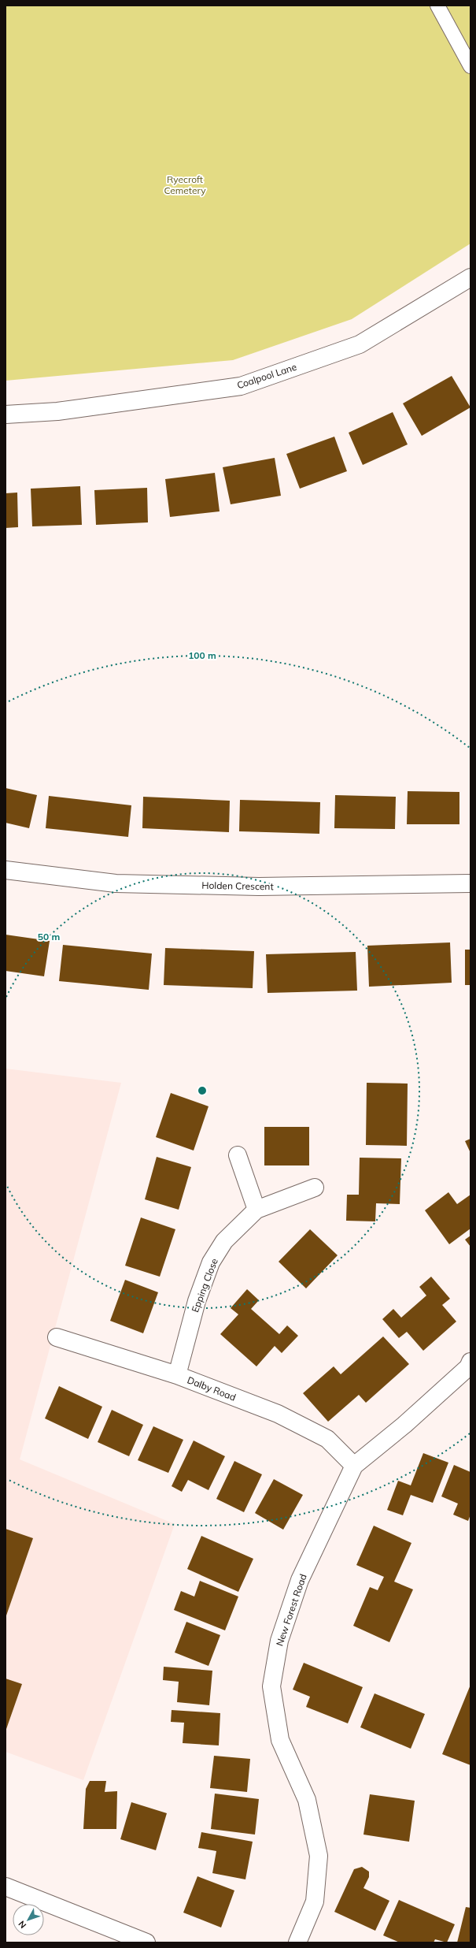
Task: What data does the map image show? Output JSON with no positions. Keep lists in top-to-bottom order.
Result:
{
  "streets": {
    "street": [
      "Coalpool Lane",
      "Holden Crescent",
      "Epping Close",
      "Dalby Road",
      "New Forest Road"
    ]
  },
  "crossings": [
    ["Epping Close", "Dalby Road"],
    ["Dalby Road", "New Forest Road"]
  ],
  "parks": ["Ryecroft Cemetery"],
  "north": "bottom left",
  "rings": ["100 m", "50 m"]
}
